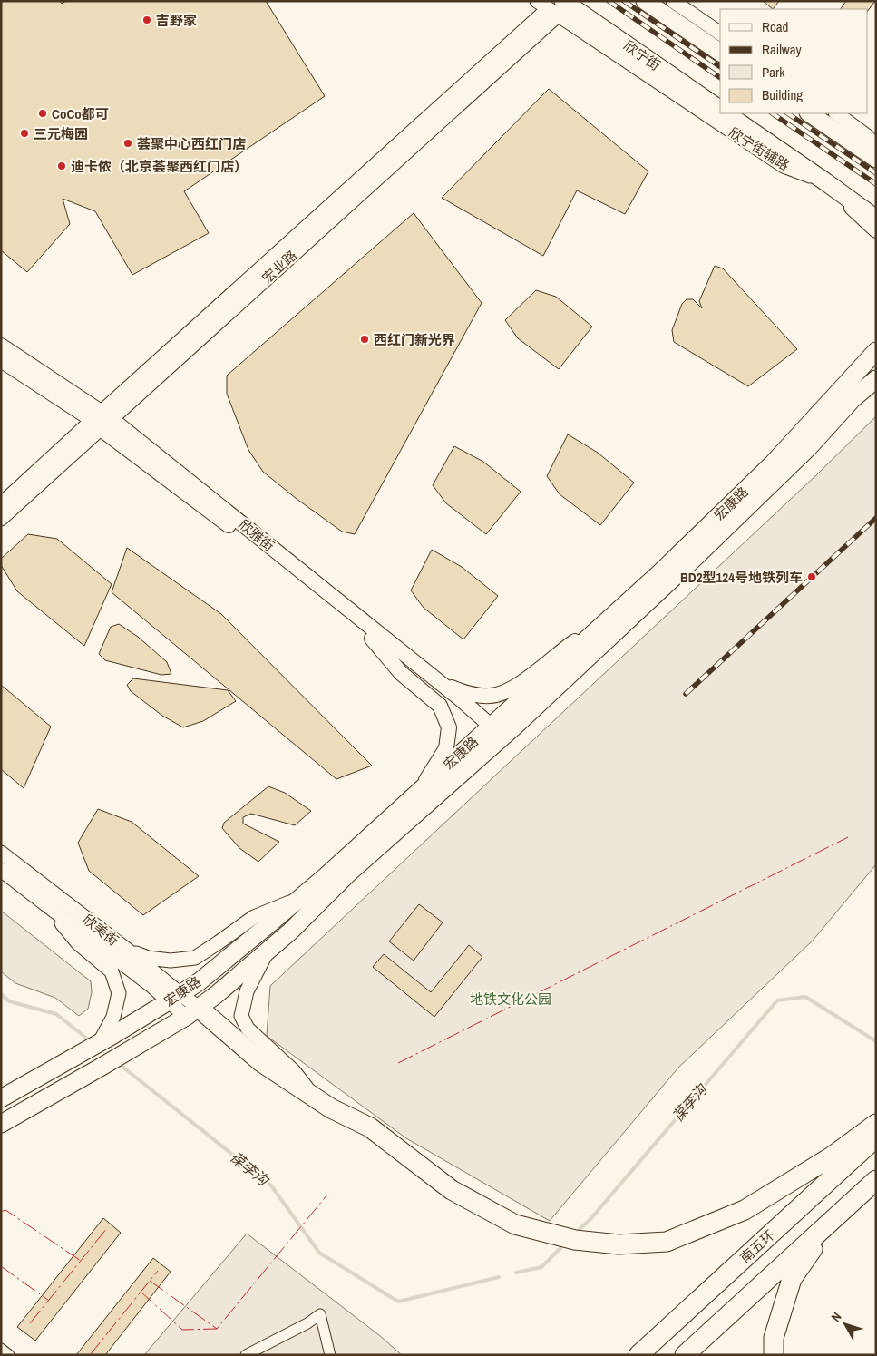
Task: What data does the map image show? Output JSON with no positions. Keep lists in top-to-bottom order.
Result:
{
  "streets": {
    "highway": ["南五环"],
    "main road": ["欣宁街", "宏康路", "欣雅街"],
    "street": ["欣宁街辅路", "宏业路", "欣美街"]
  },
  "crossings": [
    ["欣宁街", "欣宁街辅路"],
    ["欣宁街", "宏业路"],
    ["欣宁街辅路", "宏业路"],
    ["宏业路", "欣雅街"],
    ["宏康路", "欣雅街"],
    ["宏康路", "欣美街"]
  ],
  "water": ["葆李沟"],
  "parks": ["地铁文化公园"],
  "places": [
    "吉野家",
    "CoCo都可",
    "三元梅园",
    "荟聚中心西红门店",
    "迪卡侬（北京荟聚西红门店）",
    "西红门新光界",
    "BD2型124号地铁列车"
  ],
  "legend": [
    "Road",
    "Railway",
    "Park",
    "Building"
  ],
  "north": "top left"
}
